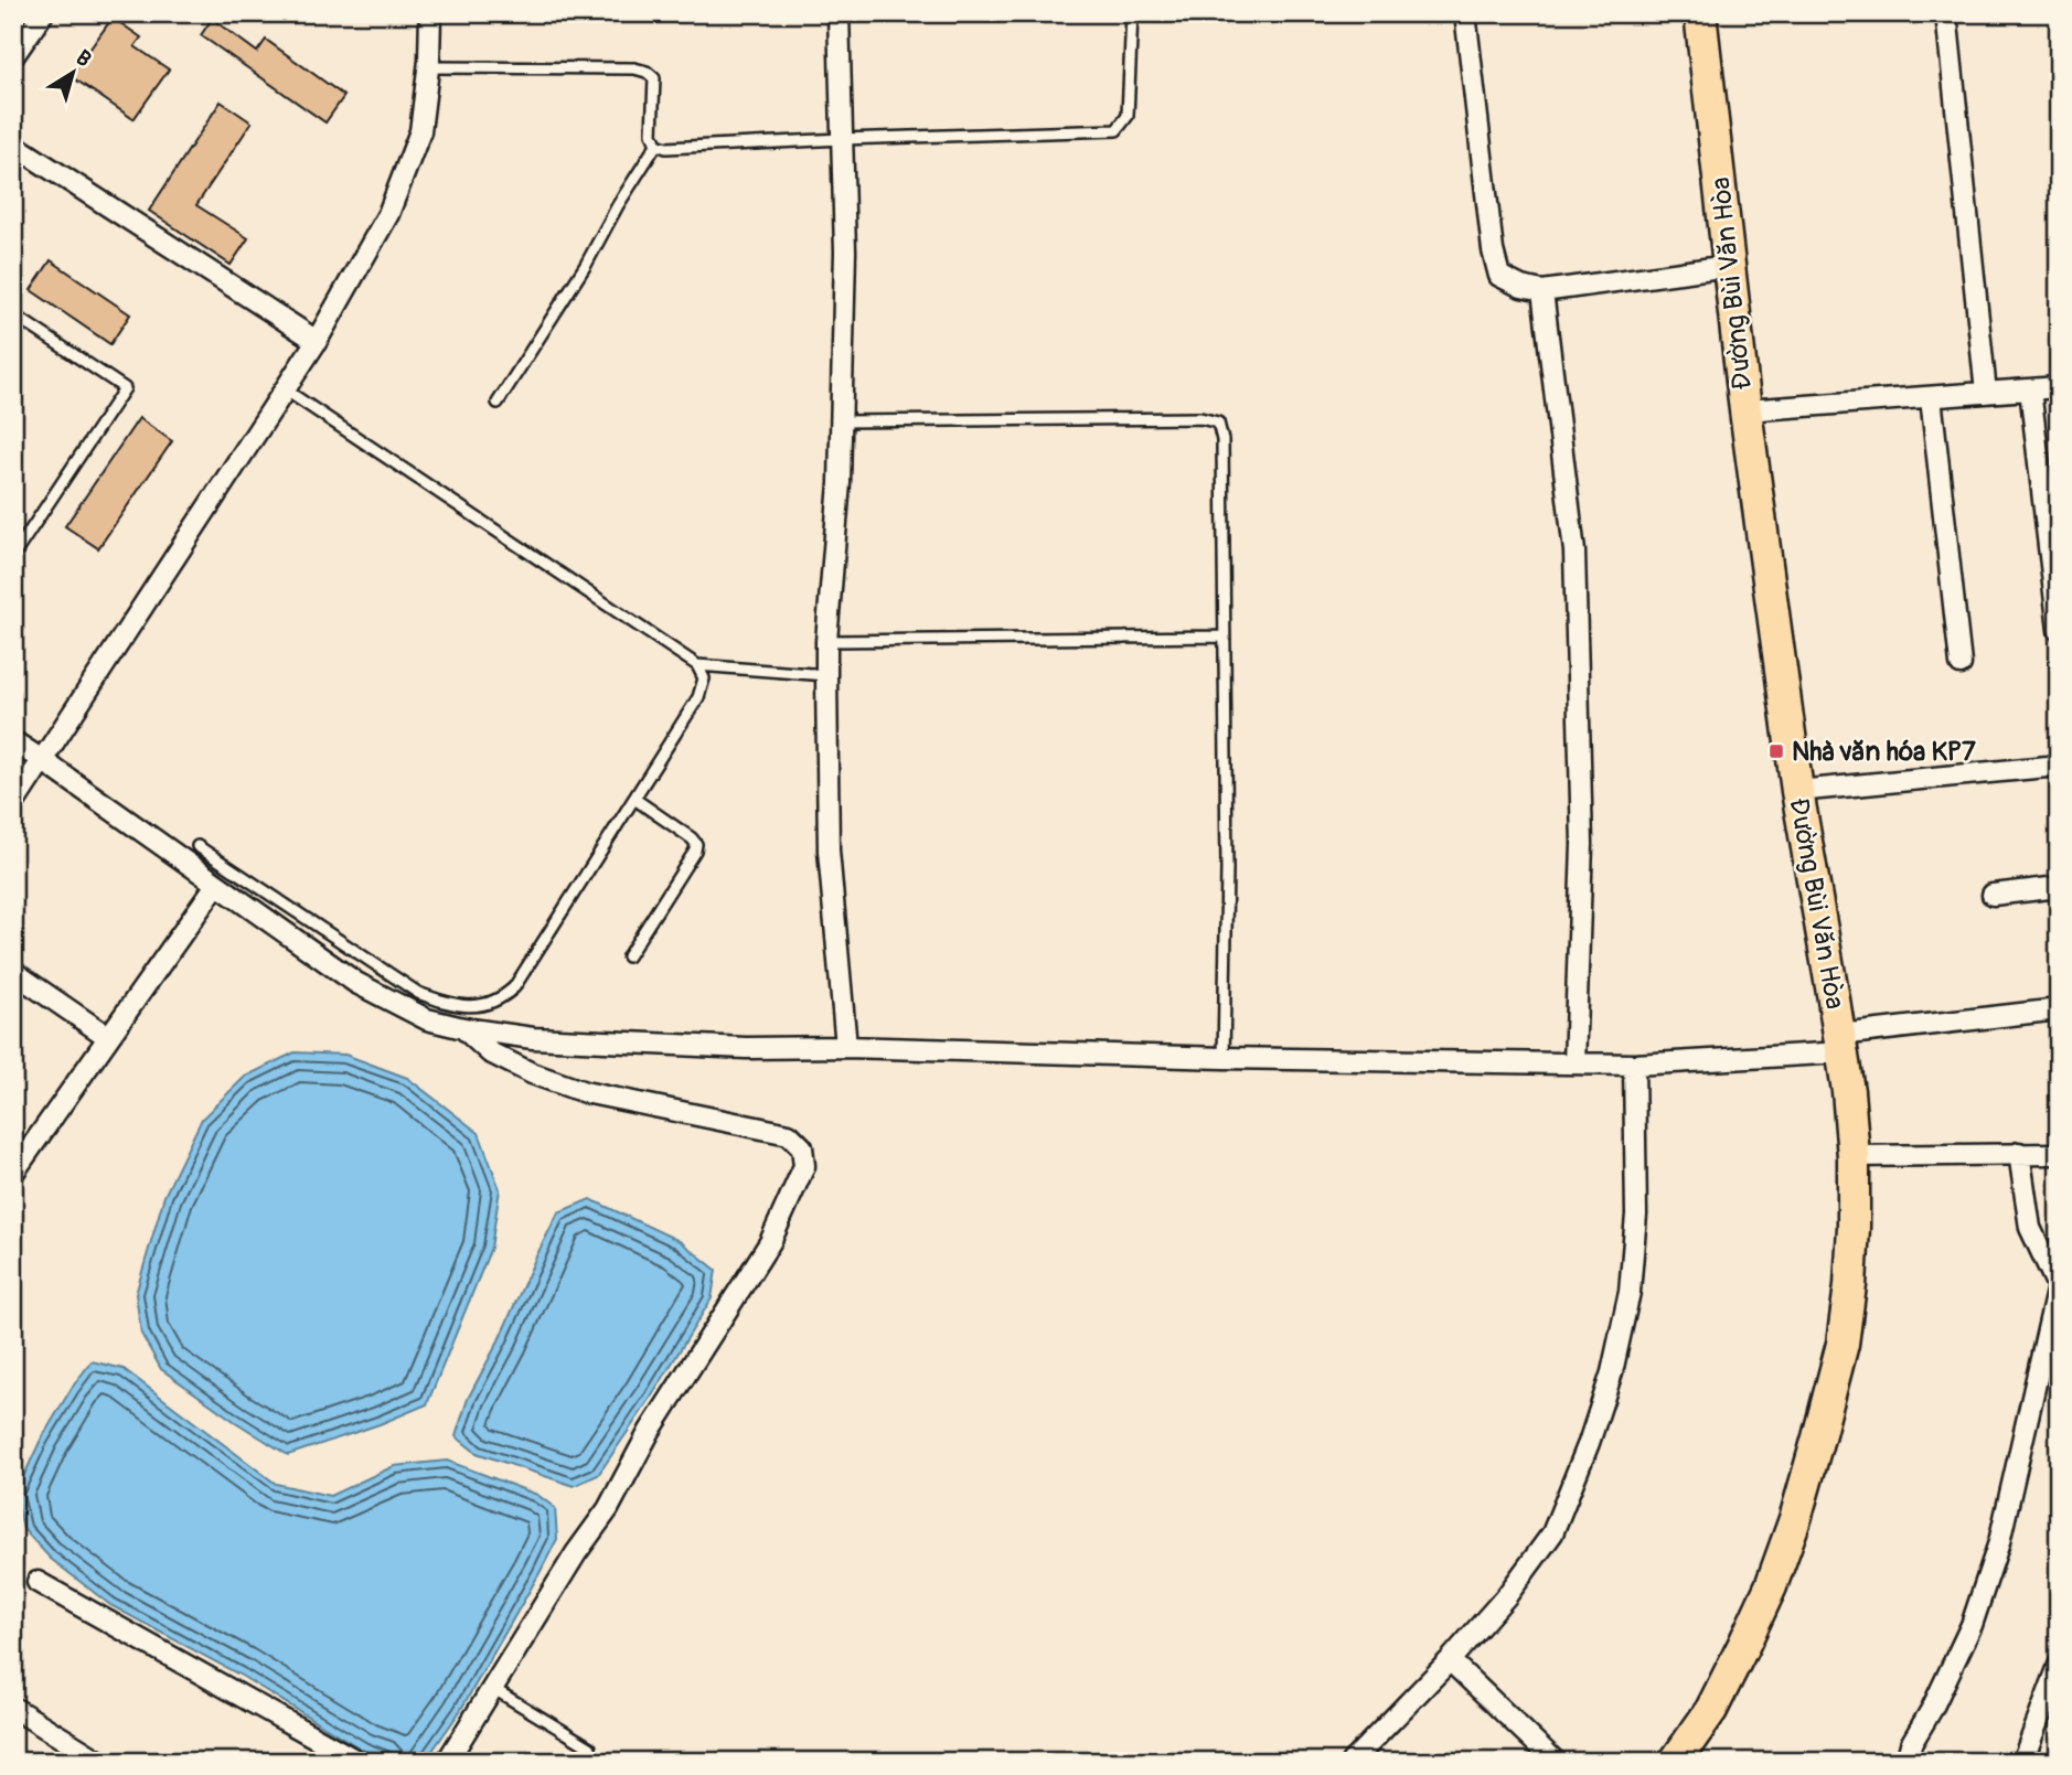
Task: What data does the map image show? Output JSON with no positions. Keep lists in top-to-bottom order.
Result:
{
  "streets": {
    "main road": ["Đường Bùi Văn Hòa"]
  },
  "places": {
    "transit": ["Nhà văn hóa KP7"]
  },
  "north": "top right"
}
